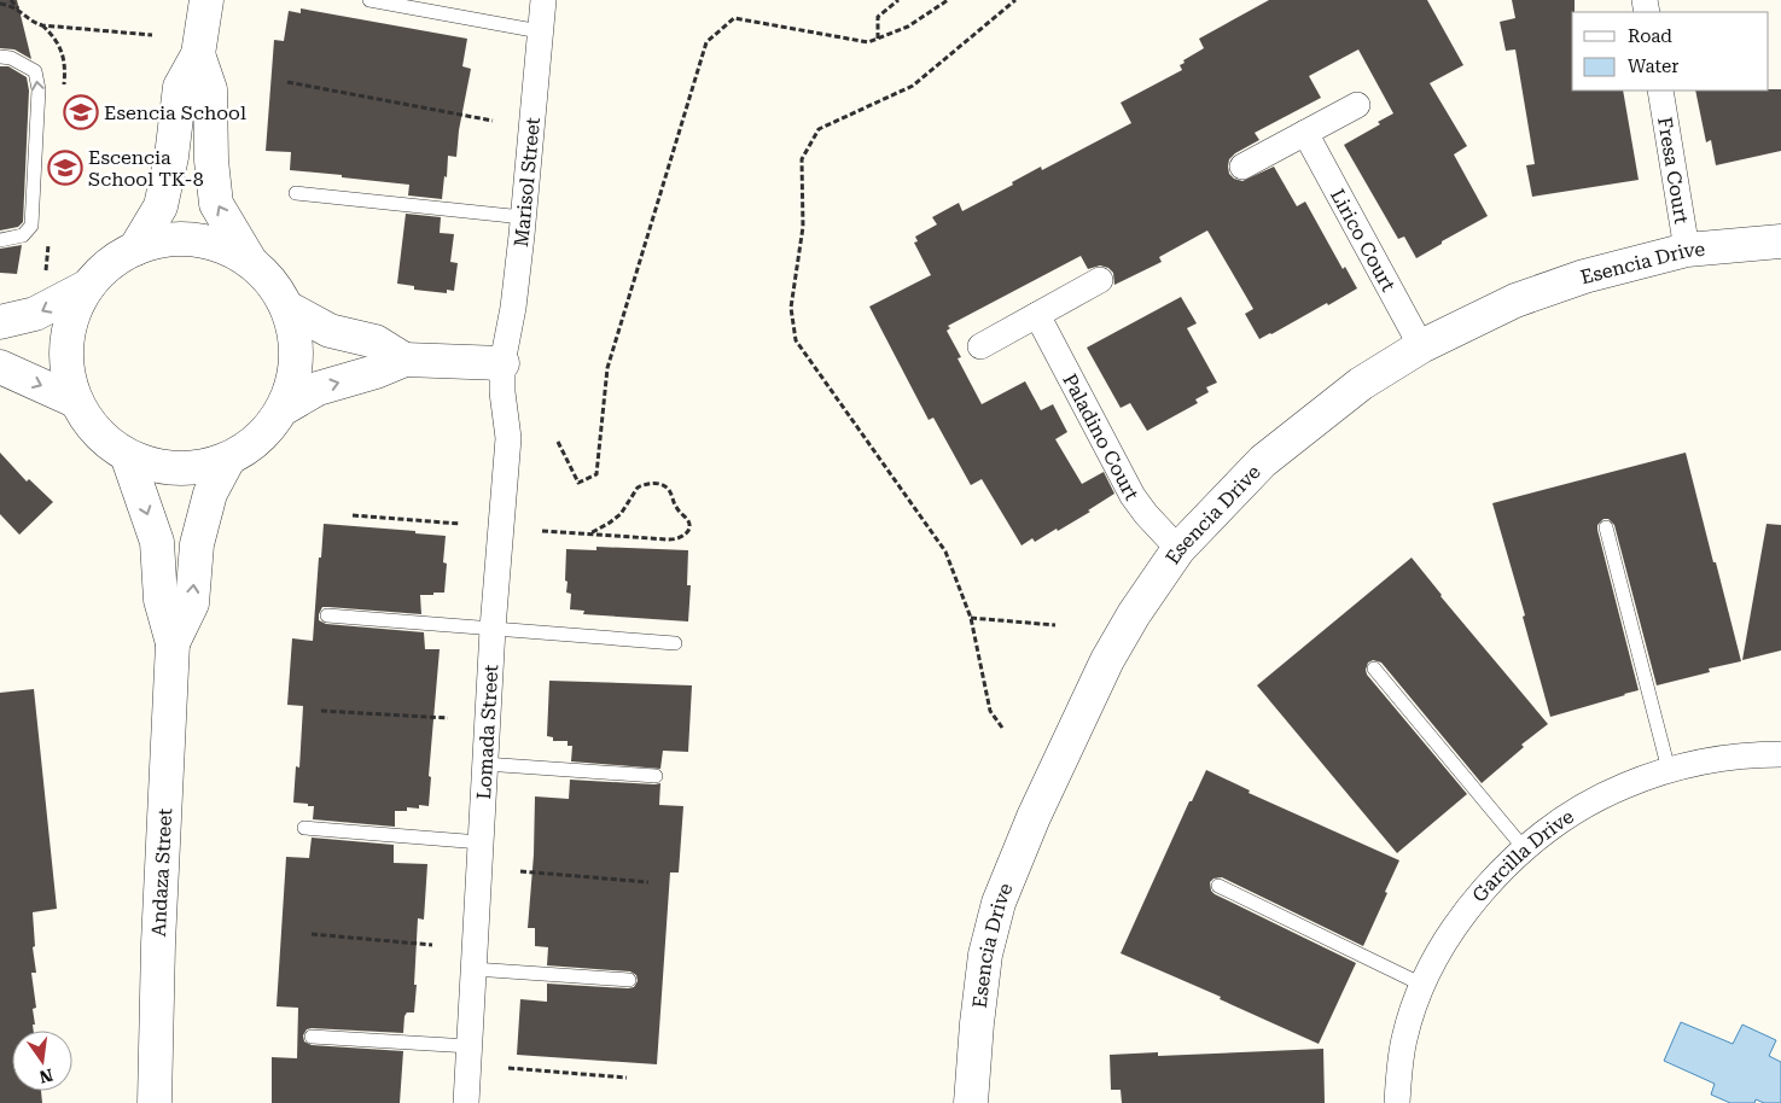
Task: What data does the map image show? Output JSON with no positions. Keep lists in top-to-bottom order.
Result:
{
  "streets": {
    "street": [
      "Fresa Court",
      "Marisol Street",
      "Lirico Court",
      "Esencia Drive",
      "Paladino Court",
      "Lomada Street",
      "Garcilla Drive",
      "Andaza Street"
    ]
  },
  "crossings": [
    ["Fresa Court", "Esencia Drive"],
    ["Marisol Street", "Lomada Street"],
    ["Lirico Court", "Esencia Drive"],
    ["Esencia Drive", "Paladino Court"]
  ],
  "places": {
    "school or university": ["Esencia School", "Escencia School TK-8"]
  },
  "legend": ["Road", "Water"],
  "north": "bottom"
}
